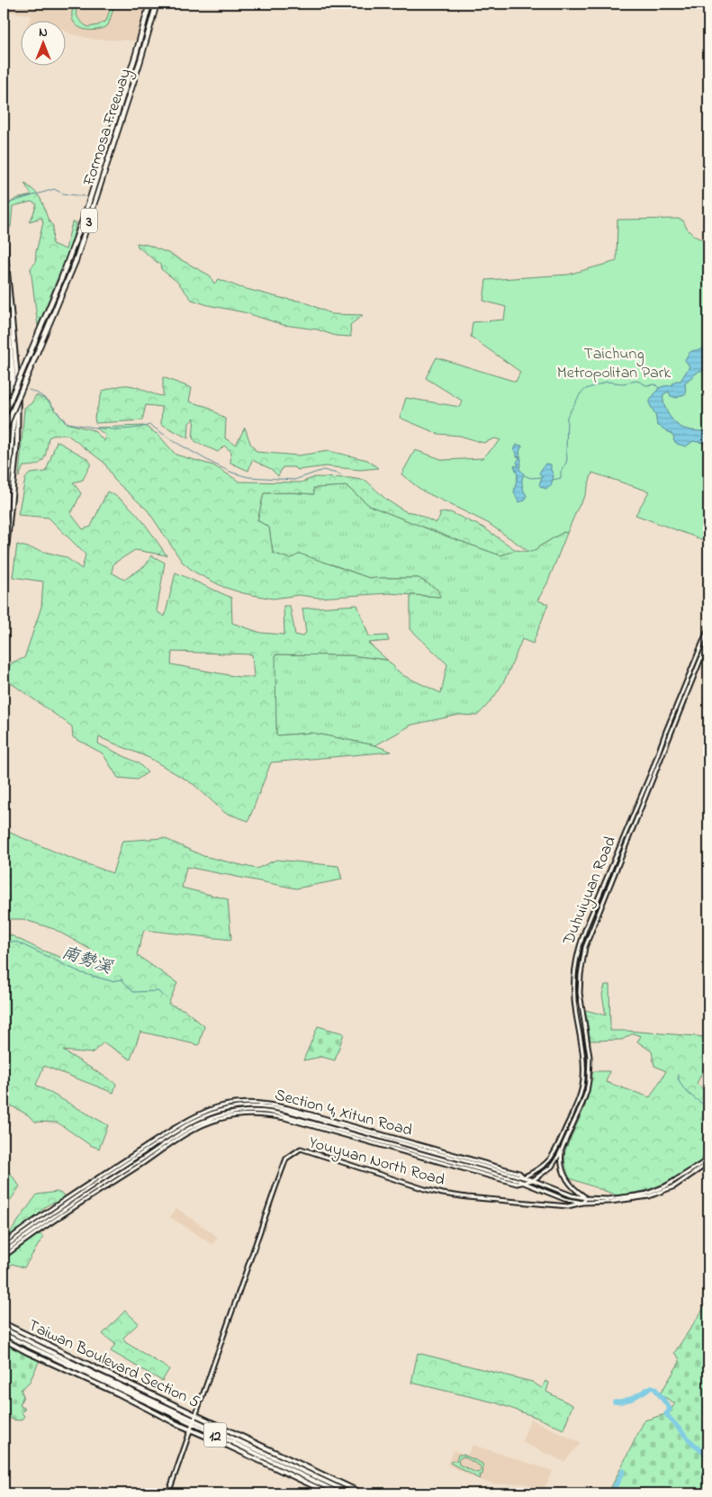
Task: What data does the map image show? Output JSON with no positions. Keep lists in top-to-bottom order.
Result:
{
  "streets": {
    "highway": ["Formosa Freeway", "3"],
    "main road": ["Taiwan Boulevard Section 5", "12"],
    "street": ["Duhuiyuan Road", "Section 4, Xitun Road", "Youyuan North Road"]
  },
  "crossings": [
    ["Duhuiyuan Road", "Section 4, Xitun Road"],
    ["Section 4, Xitun Road", "Youyuan North Road"],
    ["Youyuan North Road", "Taiwan Boulevard Section 5"]
  ],
  "water": ["南勢溪"],
  "parks": ["Taichung Metropolitan Park"],
  "north": "top"
}
